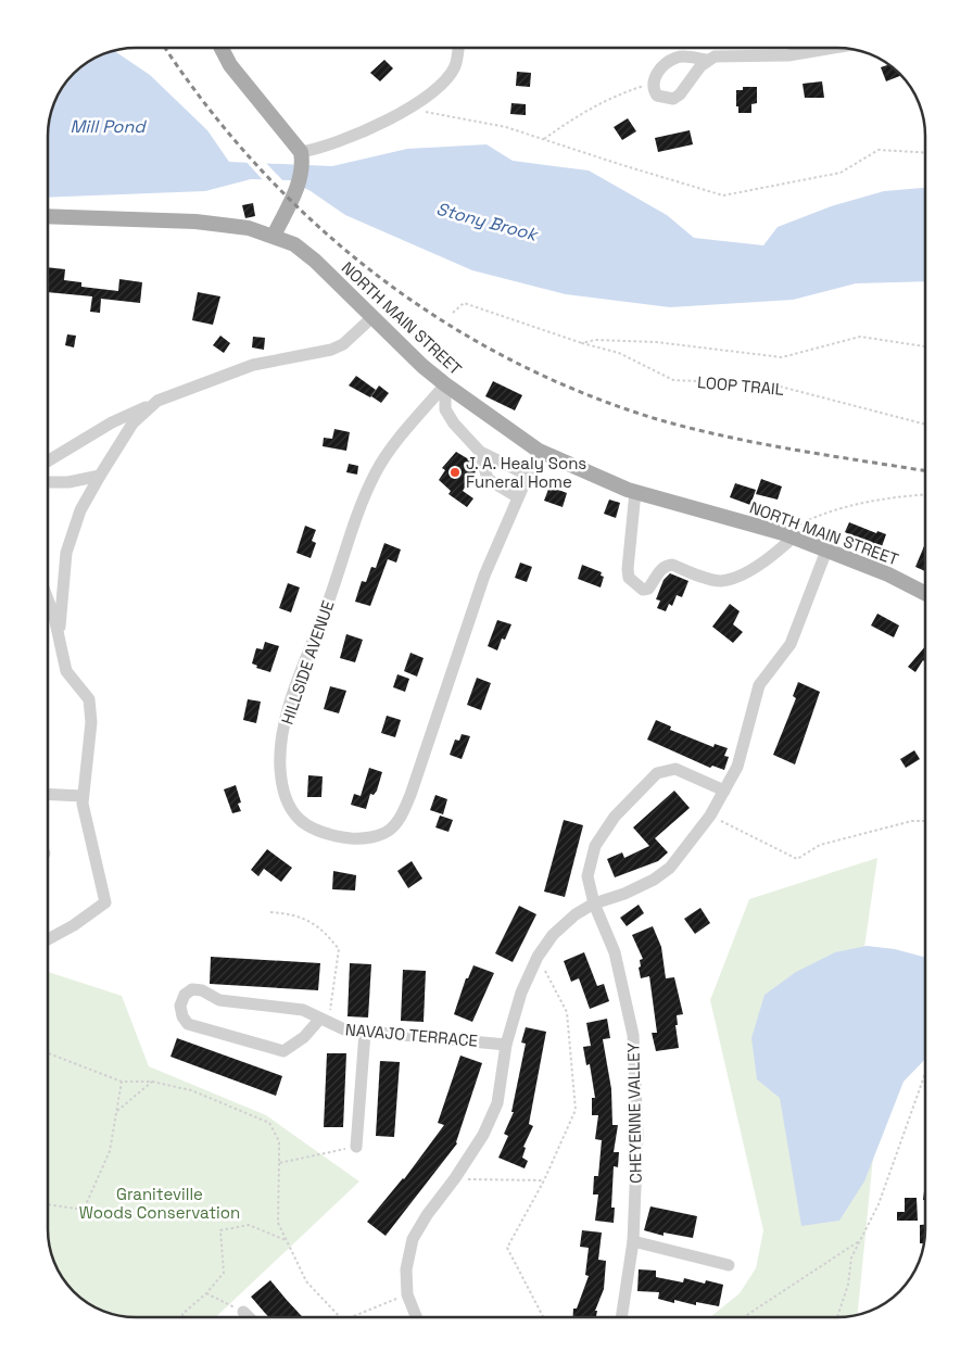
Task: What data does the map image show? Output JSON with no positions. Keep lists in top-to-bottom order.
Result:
{
  "streets": {
    "main road": ["NORTH MAIN STREET"],
    "street": ["HILLSIDE AVENUE", "NAVAJO TERRACE", "CHEYENNE VALLEY"],
    "path": ["LOOP TRAIL"]
  },
  "crossings": [
    ["NORTH MAIN STREET", "HILLSIDE AVENUE"]
  ],
  "water": ["Mill Pond", "Stony Brook"],
  "parks": ["Graniteville Woods Conservation"],
  "places": ["J. A. Healy Sons Funeral Home"]
}
